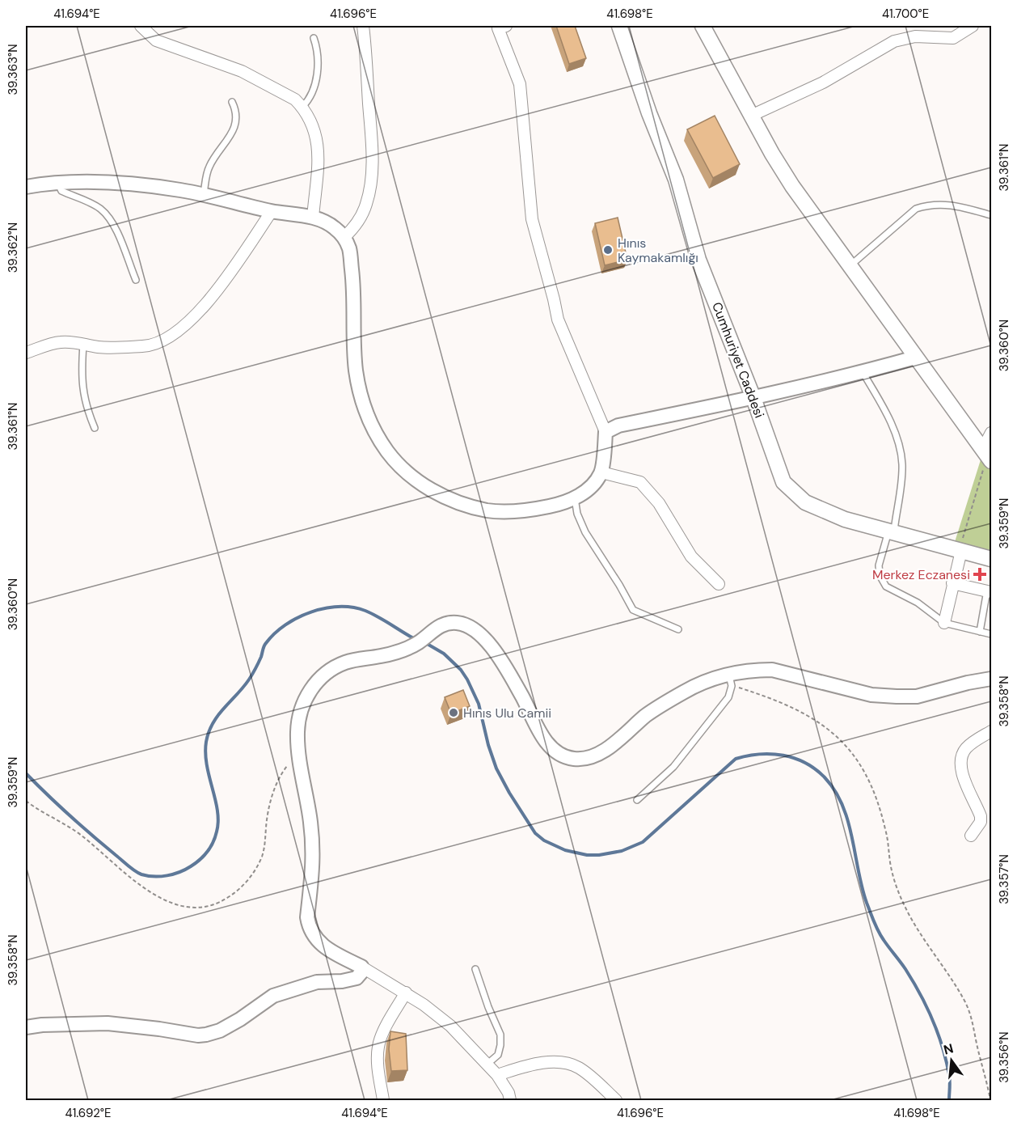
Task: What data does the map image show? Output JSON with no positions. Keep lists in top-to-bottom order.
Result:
{
  "streets": {
    "main road": ["Cumhuriyet Caddesi"]
  },
  "places": {
    "other": ["Hınıs Kaymakamlığı", "Hınıs Ulu Camii"],
    "health": ["Merkez Eczanesi"]
  },
  "north": "top",
  "coordinates": [
    "41.694°E",
    "41.696°E",
    "41.698°E",
    "41.700°E",
    "39.363°N",
    "39.361°N",
    "39.362°N",
    "39.360°N",
    "39.359°N",
    "39.358°N",
    "39.357°N",
    "39.356°N",
    "41.692°E"
  ]
}
